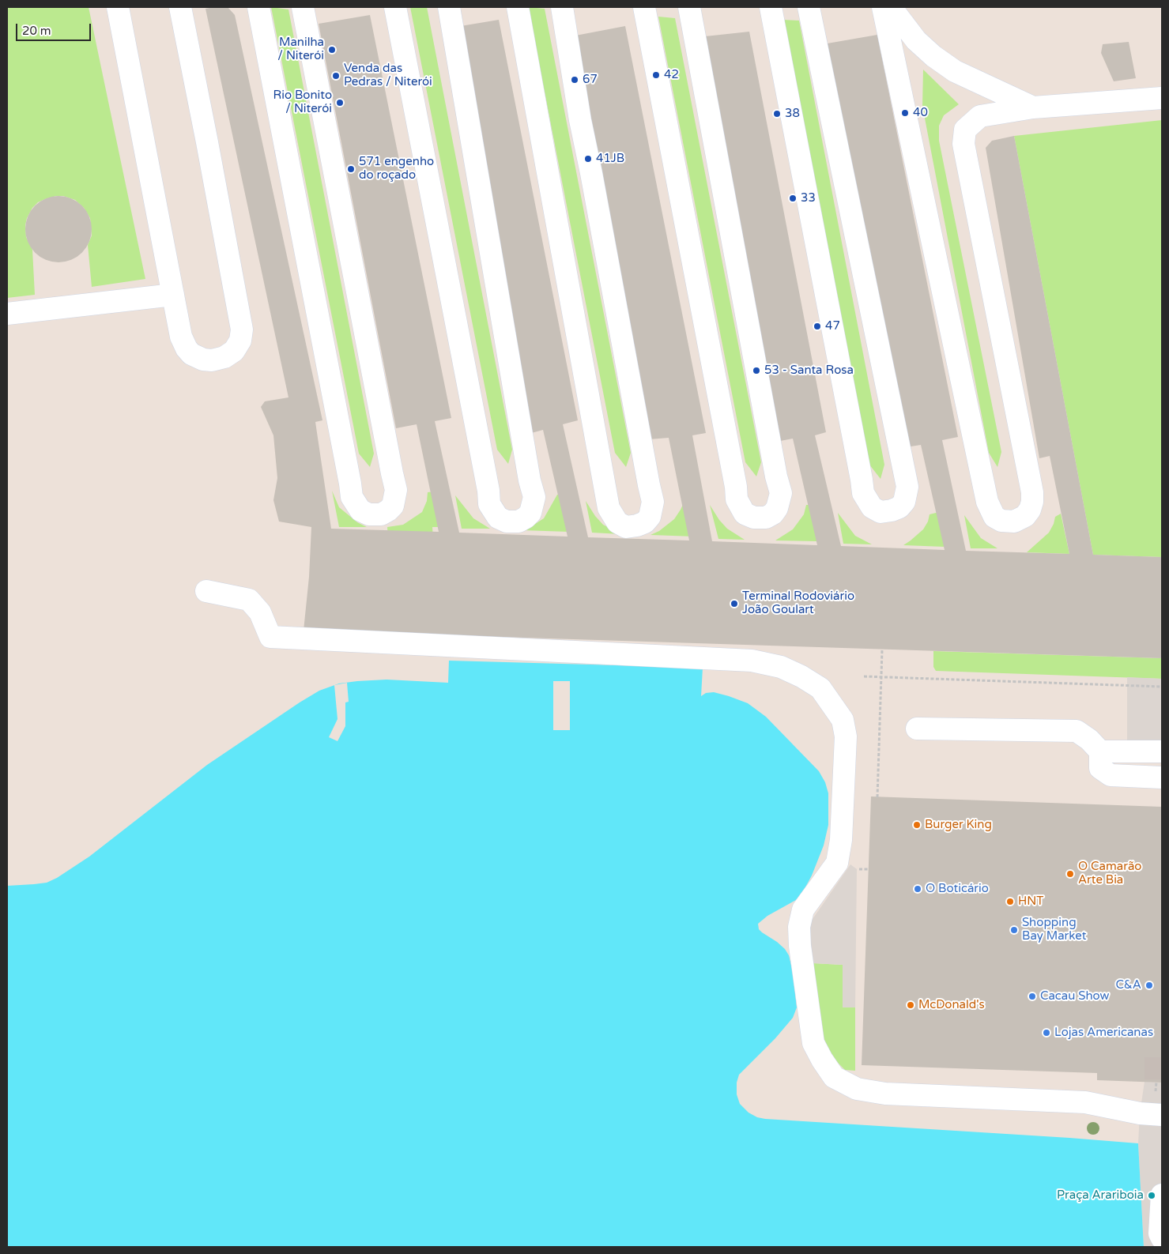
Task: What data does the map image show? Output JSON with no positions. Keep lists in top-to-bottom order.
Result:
{
  "places": [
    "Manilha / Niterói",
    "42",
    "Venda das Pedras / Niterói",
    "67",
    "Rio Bonito / Niterói",
    "40",
    "38",
    "41JB",
    "571 engenho do roçado",
    "33",
    "47",
    "53 - Santa Rosa",
    "Terminal Rodoviário João Goulart",
    "Burger King",
    "O Camarão Arte Bia",
    "O Boticário",
    "HNT",
    "Shopping Bay Market",
    "C&A",
    "Cacau Show",
    "McDonald's",
    "Lojas Americanas",
    "Praça Arariboia"
  ],
  "scale_bar": "20 m"
}
